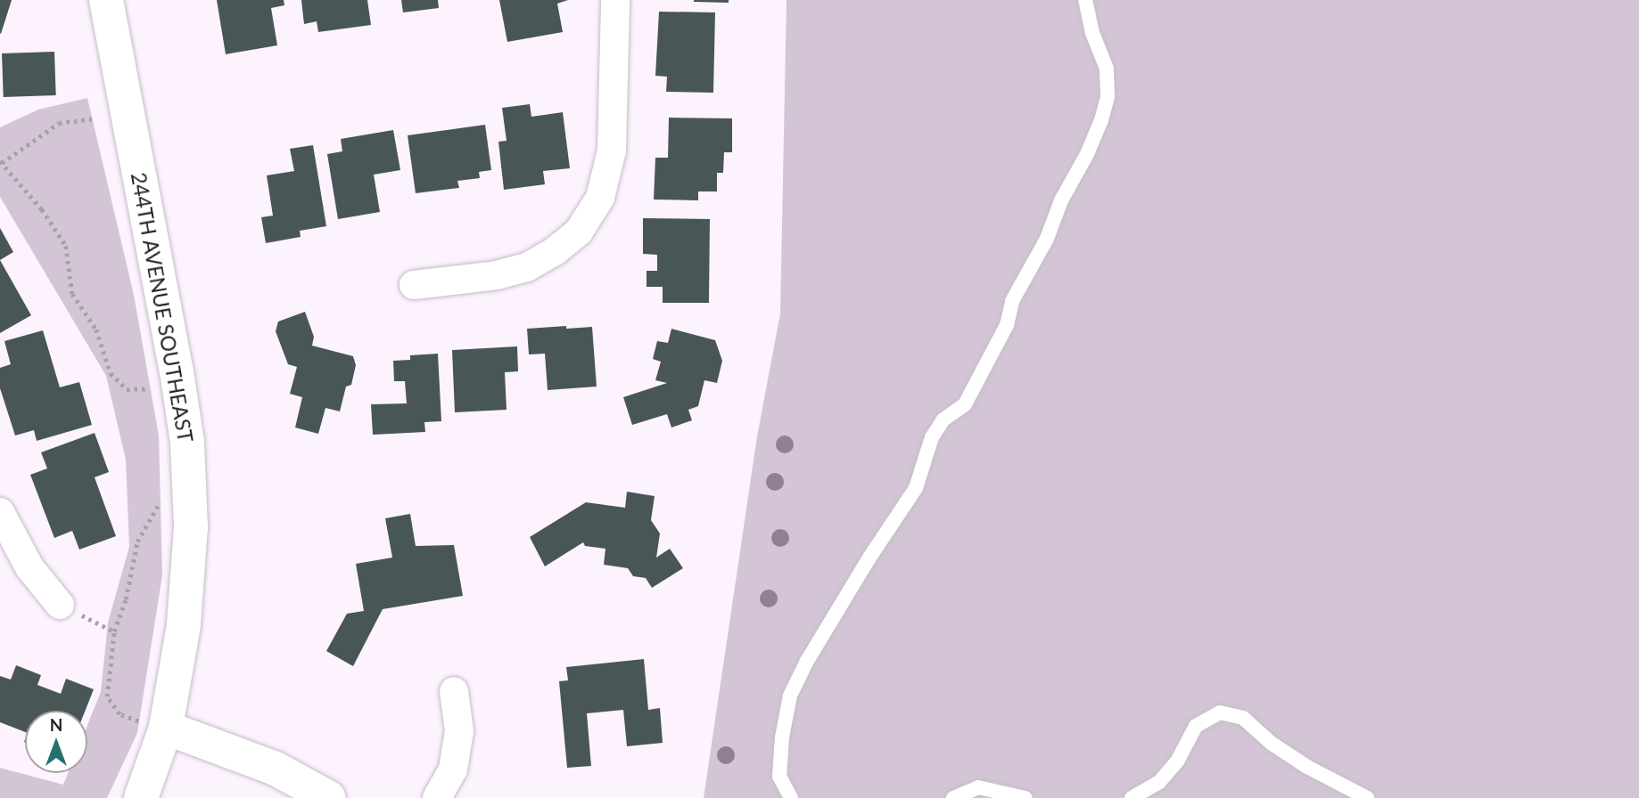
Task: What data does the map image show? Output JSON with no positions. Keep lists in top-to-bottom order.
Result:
{
  "streets": {
    "street": ["244TH AVENUE SOUTHEAST"]
  },
  "north": "top"
}
